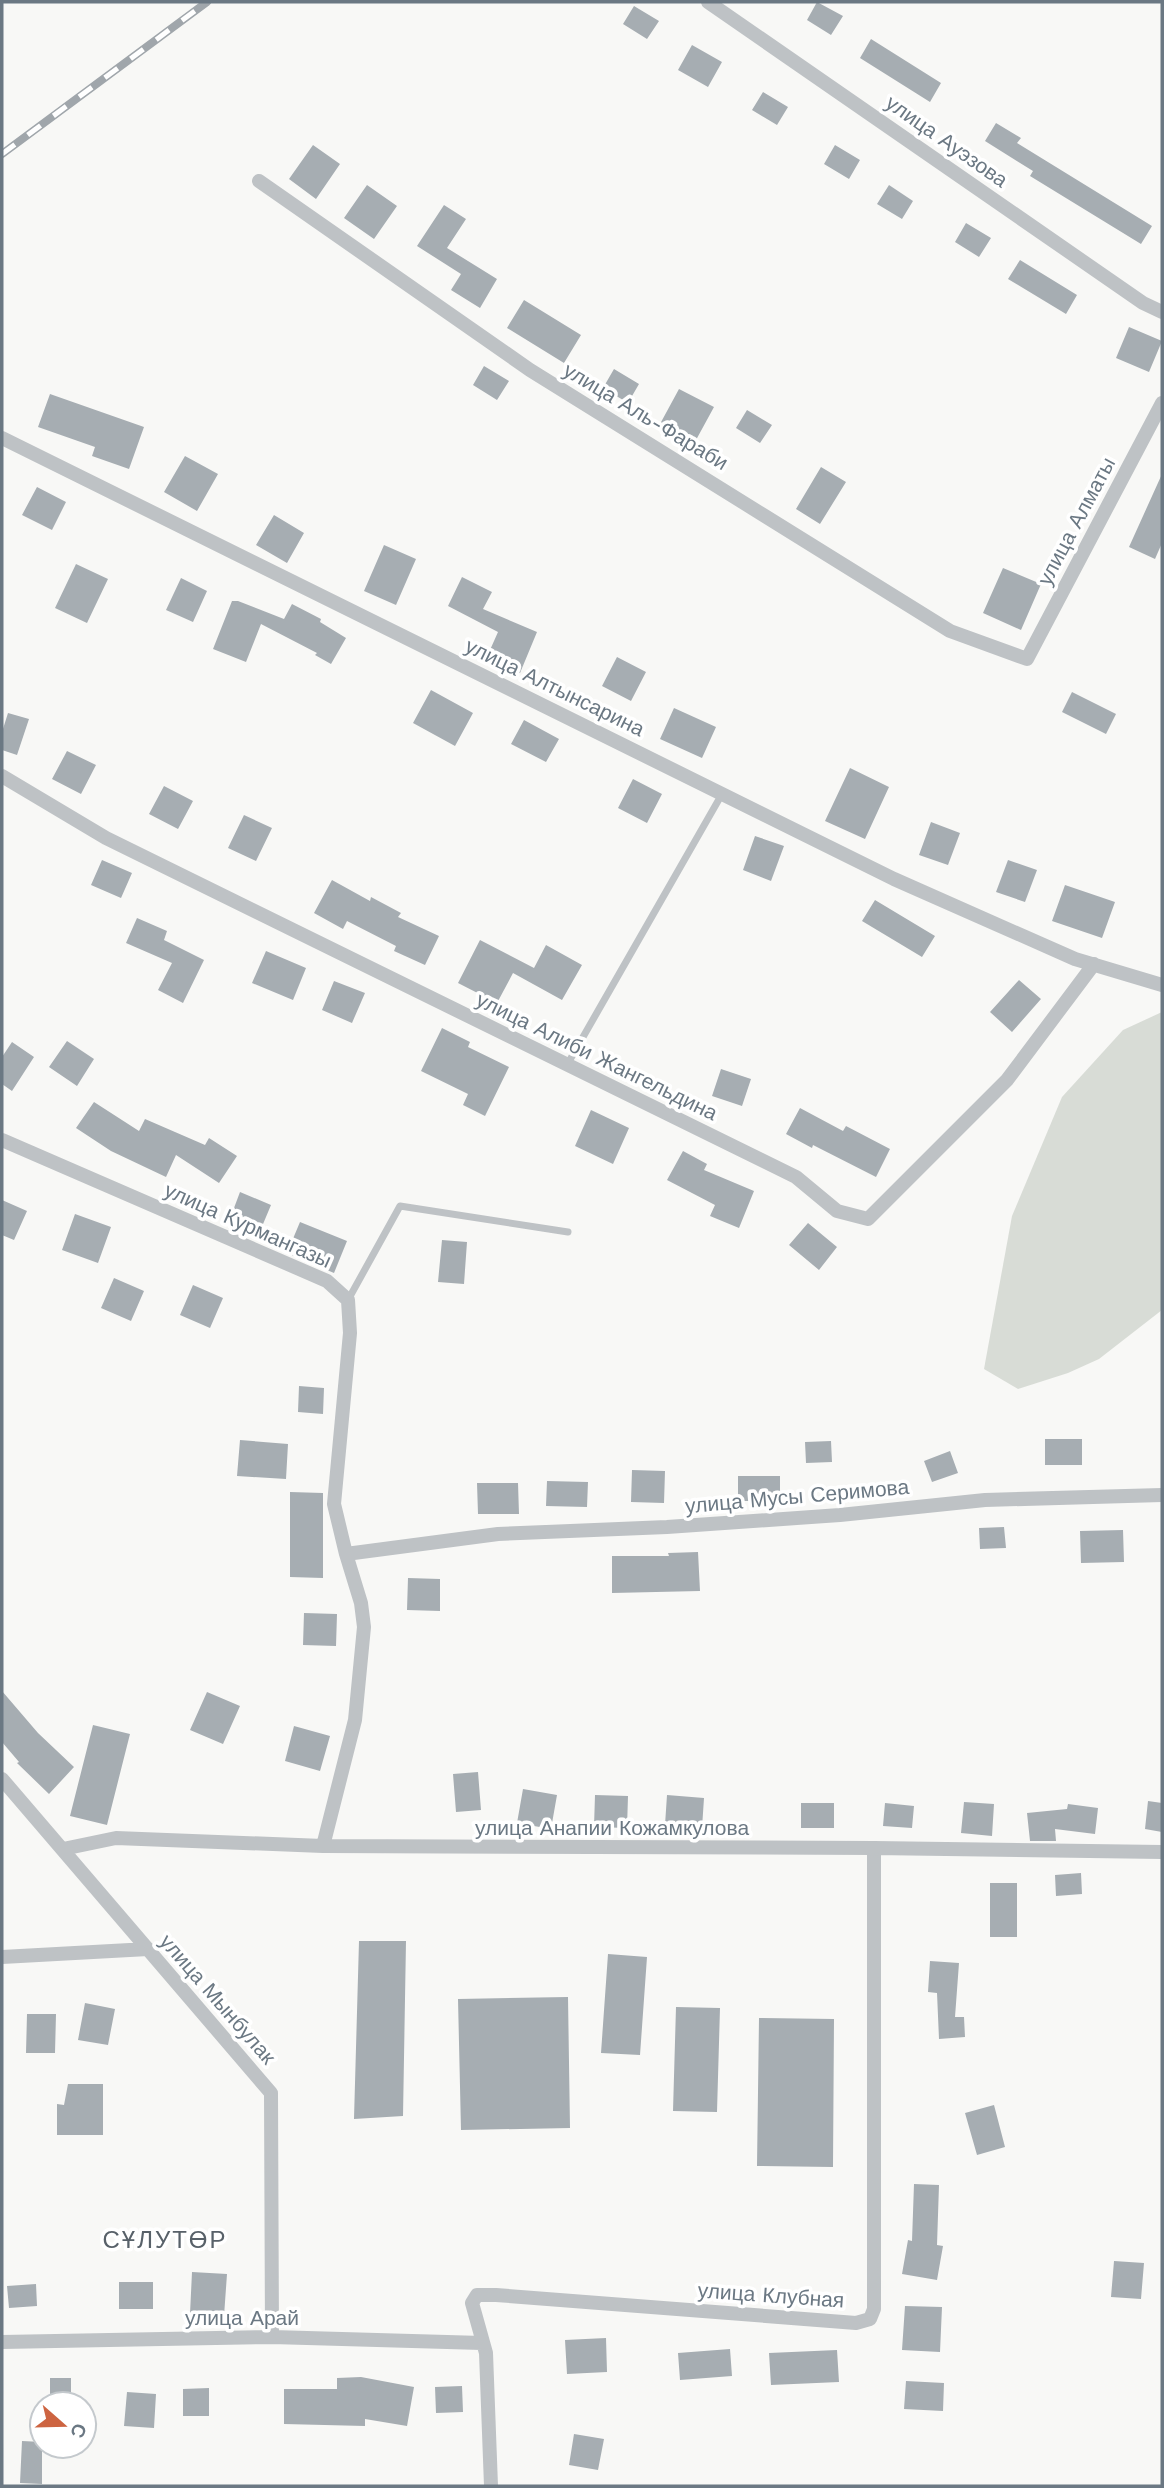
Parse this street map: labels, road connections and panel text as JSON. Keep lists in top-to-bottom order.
{
  "streets": {
    "street": [
      "улица Ауэзова",
      "улица Аль-Фараби",
      "улица Алматы",
      "улица Алтынсарина",
      "улица Алиби Жангельдина",
      "улица Курмангазы",
      "улица Мусы Серимова",
      "улица Анапии Кожамкулова",
      "улица Мынбулак",
      "улица Клубная",
      "улица Арай"
    ]
  },
  "crossings": [
    ["улица Аль-Фараби", "улица Алматы"],
    ["улица Алтынсарина", "улица Алиби Жангельдина"],
    ["улица Анапии Кожамкулова", "улица Мынбулак"],
    ["улица Анапии Кожамкулова", "улица Клубная"],
    ["улица Мынбулак", "улица Арай"],
    ["улица Клубная", "улица Арай"]
  ],
  "districts": ["СҰЛУТӨР"],
  "north": "right"
}
